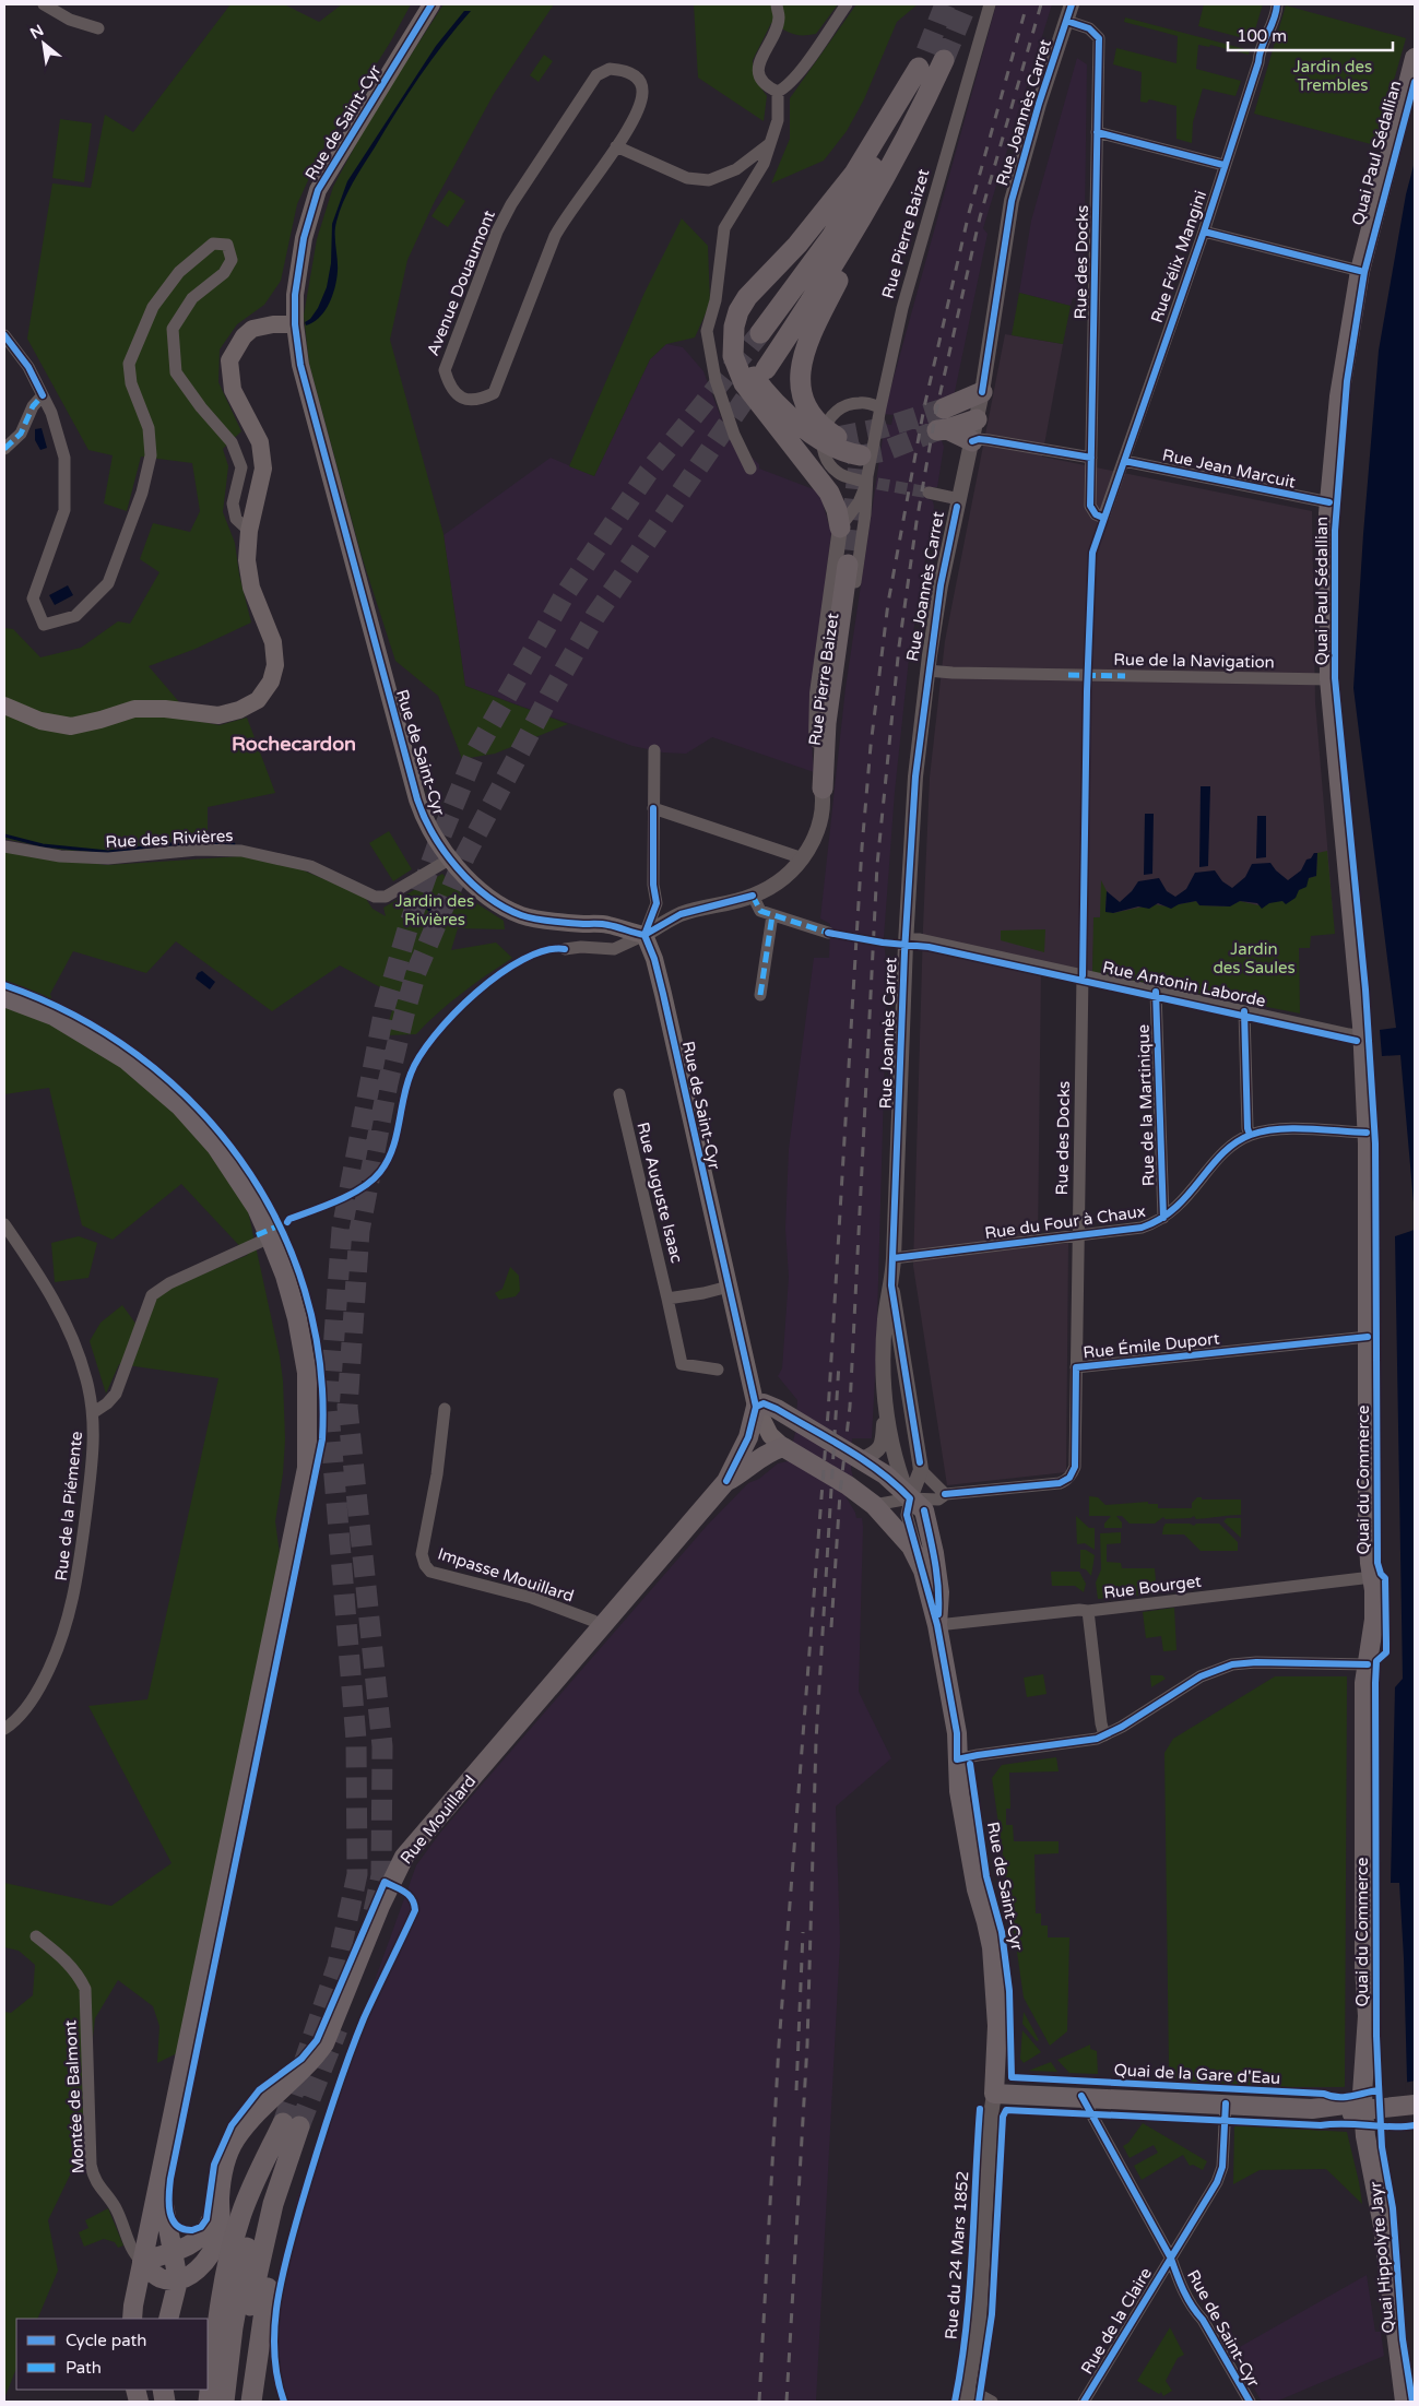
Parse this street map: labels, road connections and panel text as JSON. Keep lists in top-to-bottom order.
{
  "streets": {
    "main road": [
      "Rue de Saint-Cyr",
      "Quai Paul Sédallian",
      "Quai du Commerce",
      "Rue Mouillard",
      "Quai de la Gare d'Eau",
      "Quai Hippolyte Jayr"
    ],
    "street": [
      "Rue Joannès Carret",
      "Rue Pierre Baizet",
      "Rue Félix Mangini",
      "Rue des Docks",
      "Avenue Douaumont",
      "Rue Jean Marcuit",
      "Rue de la Navigation",
      "Rue des Rivières",
      "Rue Antonin Laborde",
      "Rue de la Martinique",
      "Rue Auguste Isaac",
      "Rue du Four à Chaux",
      "Rue Émile Duport",
      "Rue de la Piémente",
      "Impasse Mouillard",
      "Rue Bourget",
      "Montée de Balmont",
      "Rue du 24 Mars 1852",
      "Rue de la Claire"
    ]
  },
  "crossings": [
    ["Rue Joannès Carret", "Rue de Saint-Cyr"],
    ["Rue Joannès Carret", "Rue des Docks"],
    ["Rue Joannès Carret", "Rue de la Navigation"],
    ["Rue Joannès Carret", "Rue Antonin Laborde"],
    ["Rue Joannès Carret", "Rue du Four à Chaux"],
    ["Rue Joannès Carret", "Rue Émile Duport"],
    ["Rue de Saint-Cyr", "Rue Pierre Baizet"],
    ["Rue de Saint-Cyr", "Rue des Rivières"],
    ["Rue de Saint-Cyr", "Rue Émile Duport"],
    ["Rue de Saint-Cyr", "Rue Bourget"],
    ["Rue de Saint-Cyr", "Rue Mouillard"],
    ["Rue de Saint-Cyr", "Quai de la Gare d'Eau"],
    ["Rue de Saint-Cyr", "Rue du 24 Mars 1852"],
    ["Rue de Saint-Cyr", "Rue de la Claire"],
    ["Quai Paul Sédallian", "Rue Jean Marcuit"],
    ["Quai Paul Sédallian", "Rue de la Navigation"],
    ["Quai Paul Sédallian", "Rue Antonin Laborde"],
    ["Quai Paul Sédallian", "Quai du Commerce"],
    ["Rue Félix Mangini", "Rue des Docks"],
    ["Rue Félix Mangini", "Rue Jean Marcuit"],
    ["Rue des Docks", "Rue Antonin Laborde"],
    ["Rue des Docks", "Rue du Four à Chaux"],
    ["Rue des Docks", "Rue Émile Duport"],
    ["Rue Antonin Laborde", "Rue de la Martinique"],
    ["Rue Antonin Laborde", "Quai du Commerce"],
    ["Rue de la Martinique", "Rue du Four à Chaux"],
    ["Rue du Four à Chaux", "Quai du Commerce"],
    ["Rue Émile Duport", "Quai du Commerce"],
    ["Quai du Commerce", "Rue Bourget"],
    ["Quai du Commerce", "Quai de la Gare d'Eau"],
    ["Quai du Commerce", "Quai Hippolyte Jayr"],
    ["Impasse Mouillard", "Rue Mouillard"],
    ["Rue Mouillard", "Montée de Balmont"],
    ["Quai de la Gare d'Eau", "Rue du 24 Mars 1852"],
    ["Quai de la Gare d'Eau", "Quai Hippolyte Jayr"],
    ["Quai de la Gare d'Eau", "Rue de la Claire"]
  ],
  "districts": ["Rochecardon"],
  "parks": ["Jardin des Trembles", "Jardin des Rivières", "Jardin des Saules"],
  "legend": ["Cycle path", "Path"],
  "scale_bar": "100 m",
  "north": "top left"
}
